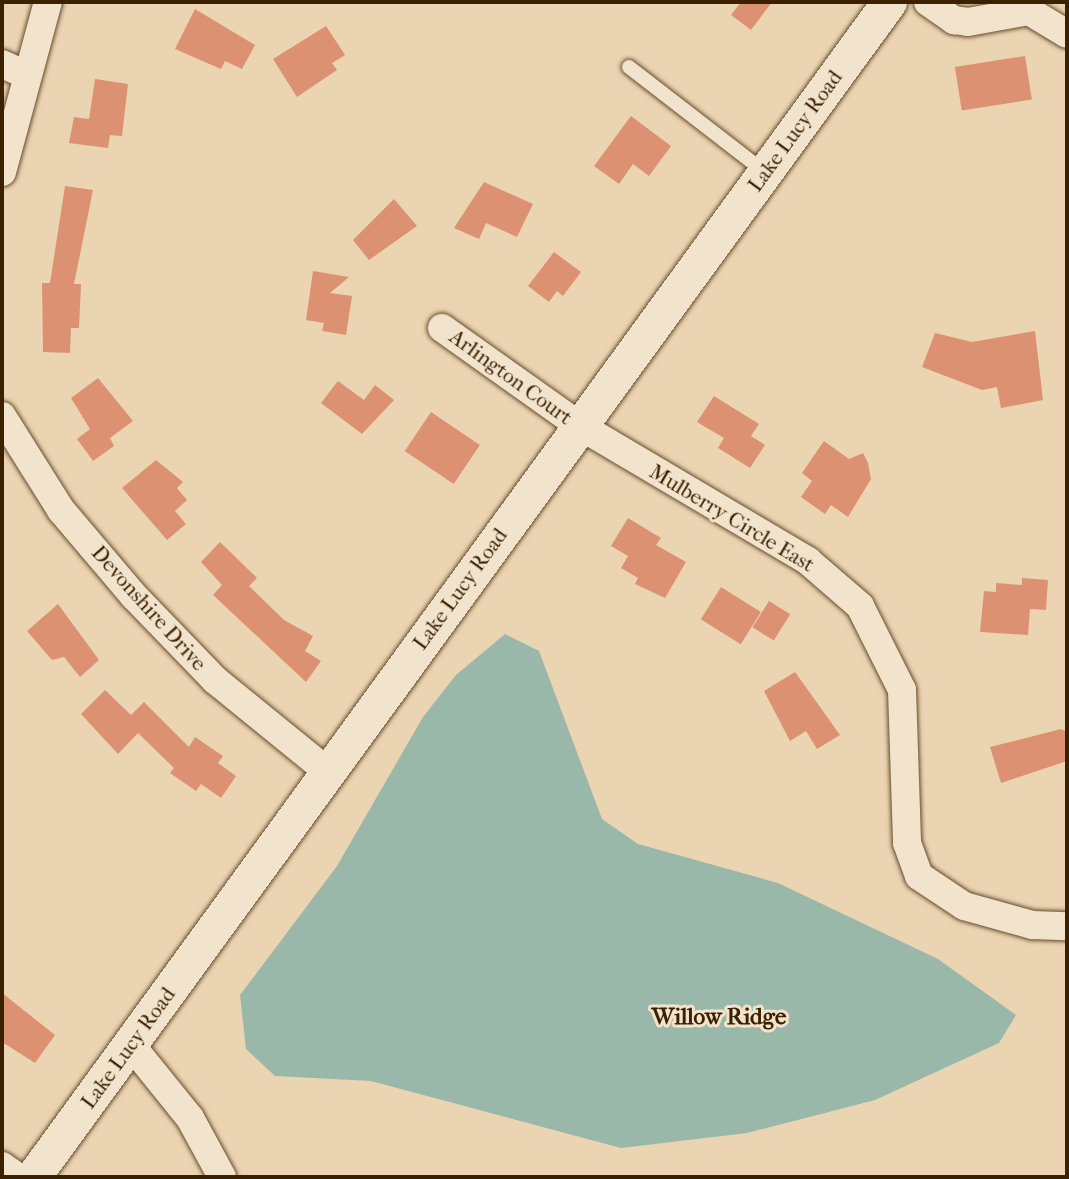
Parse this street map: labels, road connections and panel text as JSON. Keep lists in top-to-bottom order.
{
  "streets": {
    "street": [
      "Lake Lucy Road",
      "Arlington Court",
      "Mulberry Circle East",
      "Devonshire Drive"
    ]
  },
  "crossings": [
    ["Lake Lucy Road", "Arlington Court"],
    ["Lake Lucy Road", "Mulberry Circle East"],
    ["Lake Lucy Road", "Devonshire Drive"],
    ["Arlington Court", "Mulberry Circle East"]
  ],
  "districts": ["Willow Ridge"]
}
